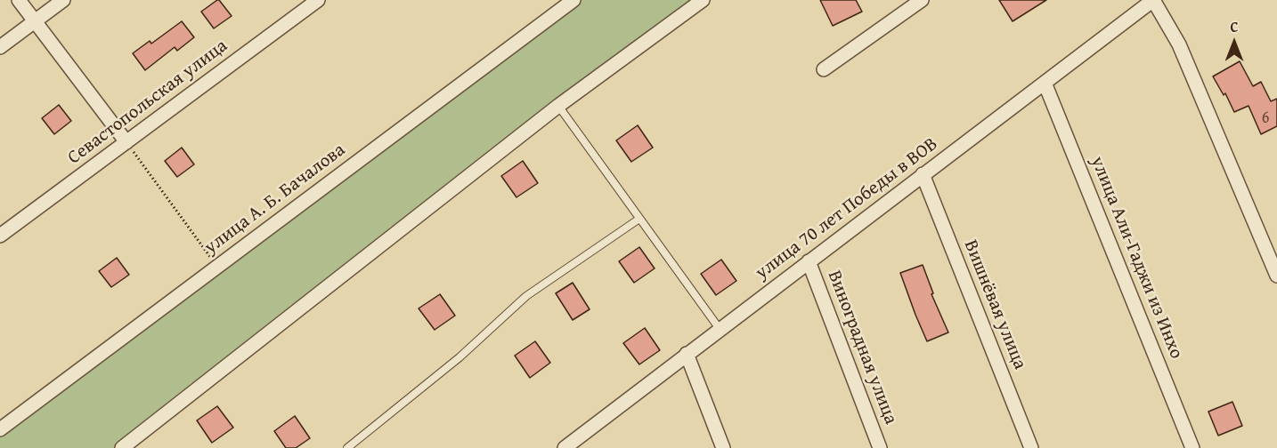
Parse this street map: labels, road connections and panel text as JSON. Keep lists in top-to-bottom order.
{
  "streets": {
    "street": [
      "Севастопольская улица",
      "улица А. Б. Бачалова",
      "улица 70 лет Победы в ВОВ",
      "улица Али-Гаджи из Инхо",
      "Вишнёвая улица",
      "Виноградная улица"
    ]
  },
  "crossings": [
    ["улица 70 лет Победы в ВОВ", "улица Али-Гаджи из Инхо"],
    ["улица 70 лет Победы в ВОВ", "Вишнёвая улица"],
    ["улица 70 лет Победы в ВОВ", "Виноградная улица"]
  ],
  "house_numbers": ["6"],
  "north": "top"
}
